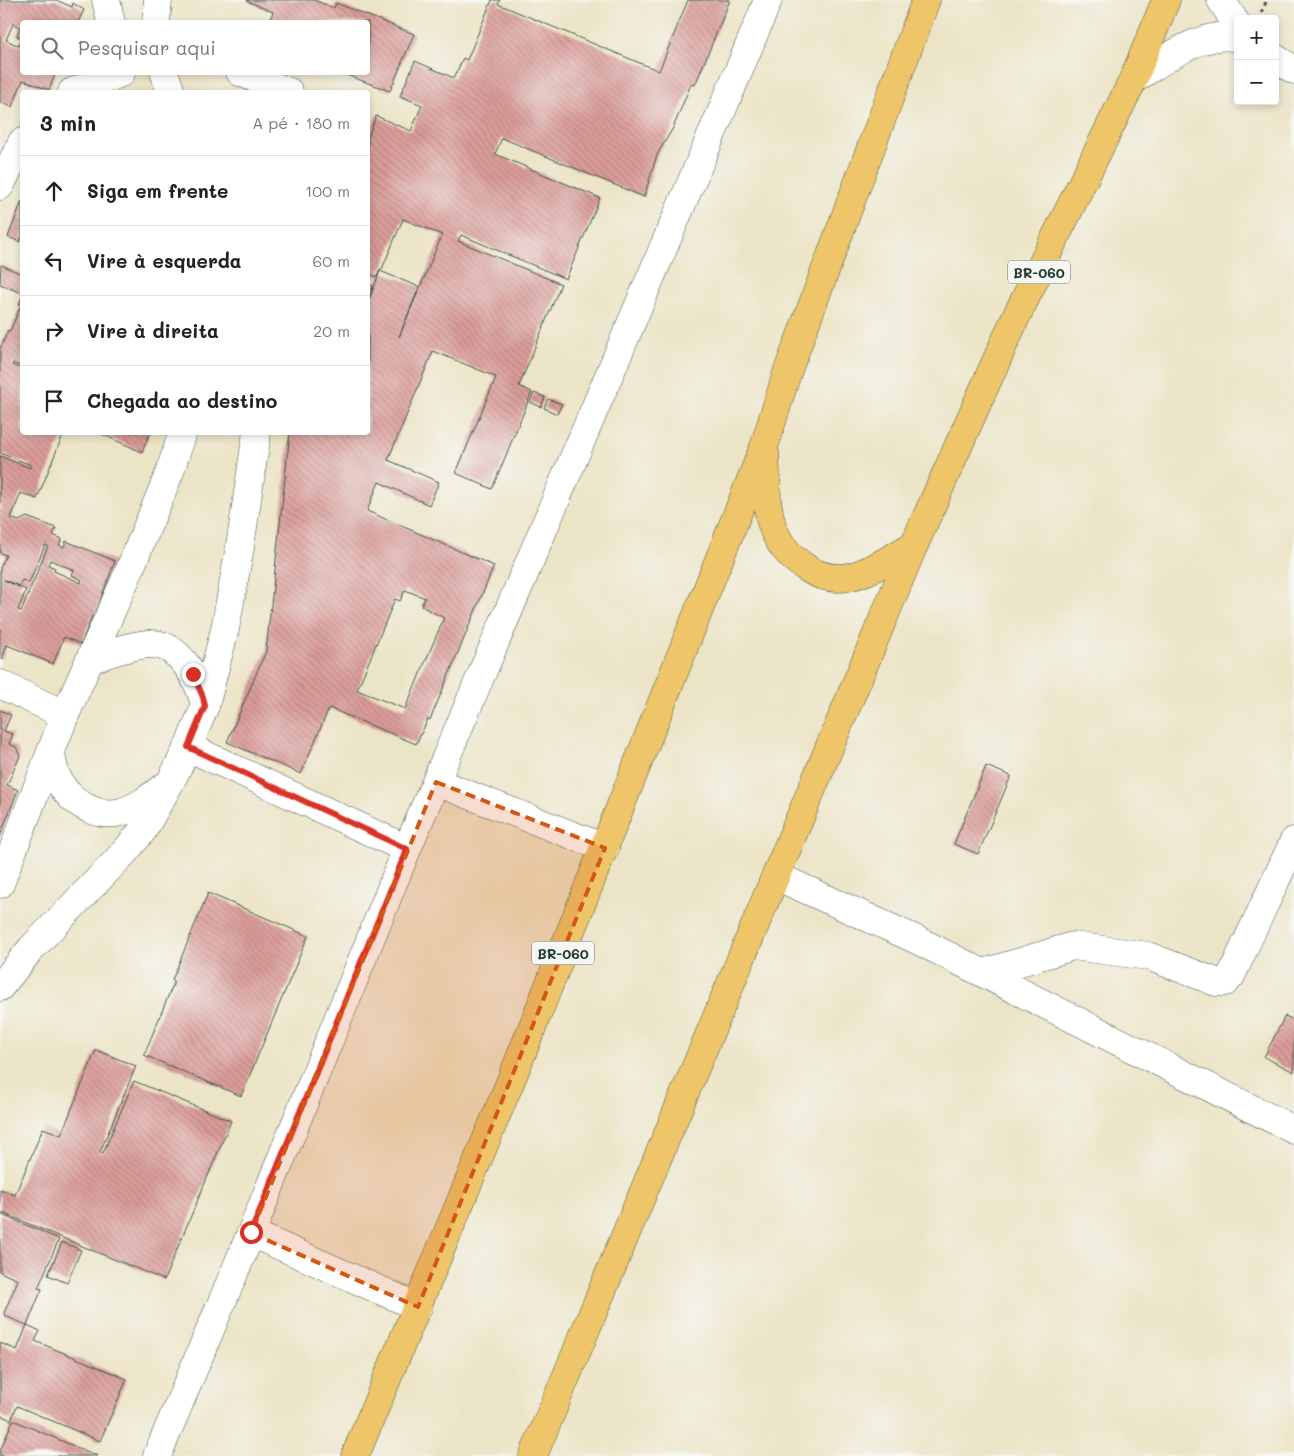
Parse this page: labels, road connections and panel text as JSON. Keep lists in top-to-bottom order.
{
  "streets": {
    "highway": ["BR-060"]
  },
  "page": {
    "map_buttons": ["+", "−"],
    "search": "Pesquisar aqui",
    "heading": ["3 min", "A pé · 180 m"],
    "list": [
      ["Siga em frente", "100 m"],
      ["Vire à esquerda", "60 m"],
      ["Vire à direita", "20 m"],
      "Chegada ao destino"
    ]
  }
}
